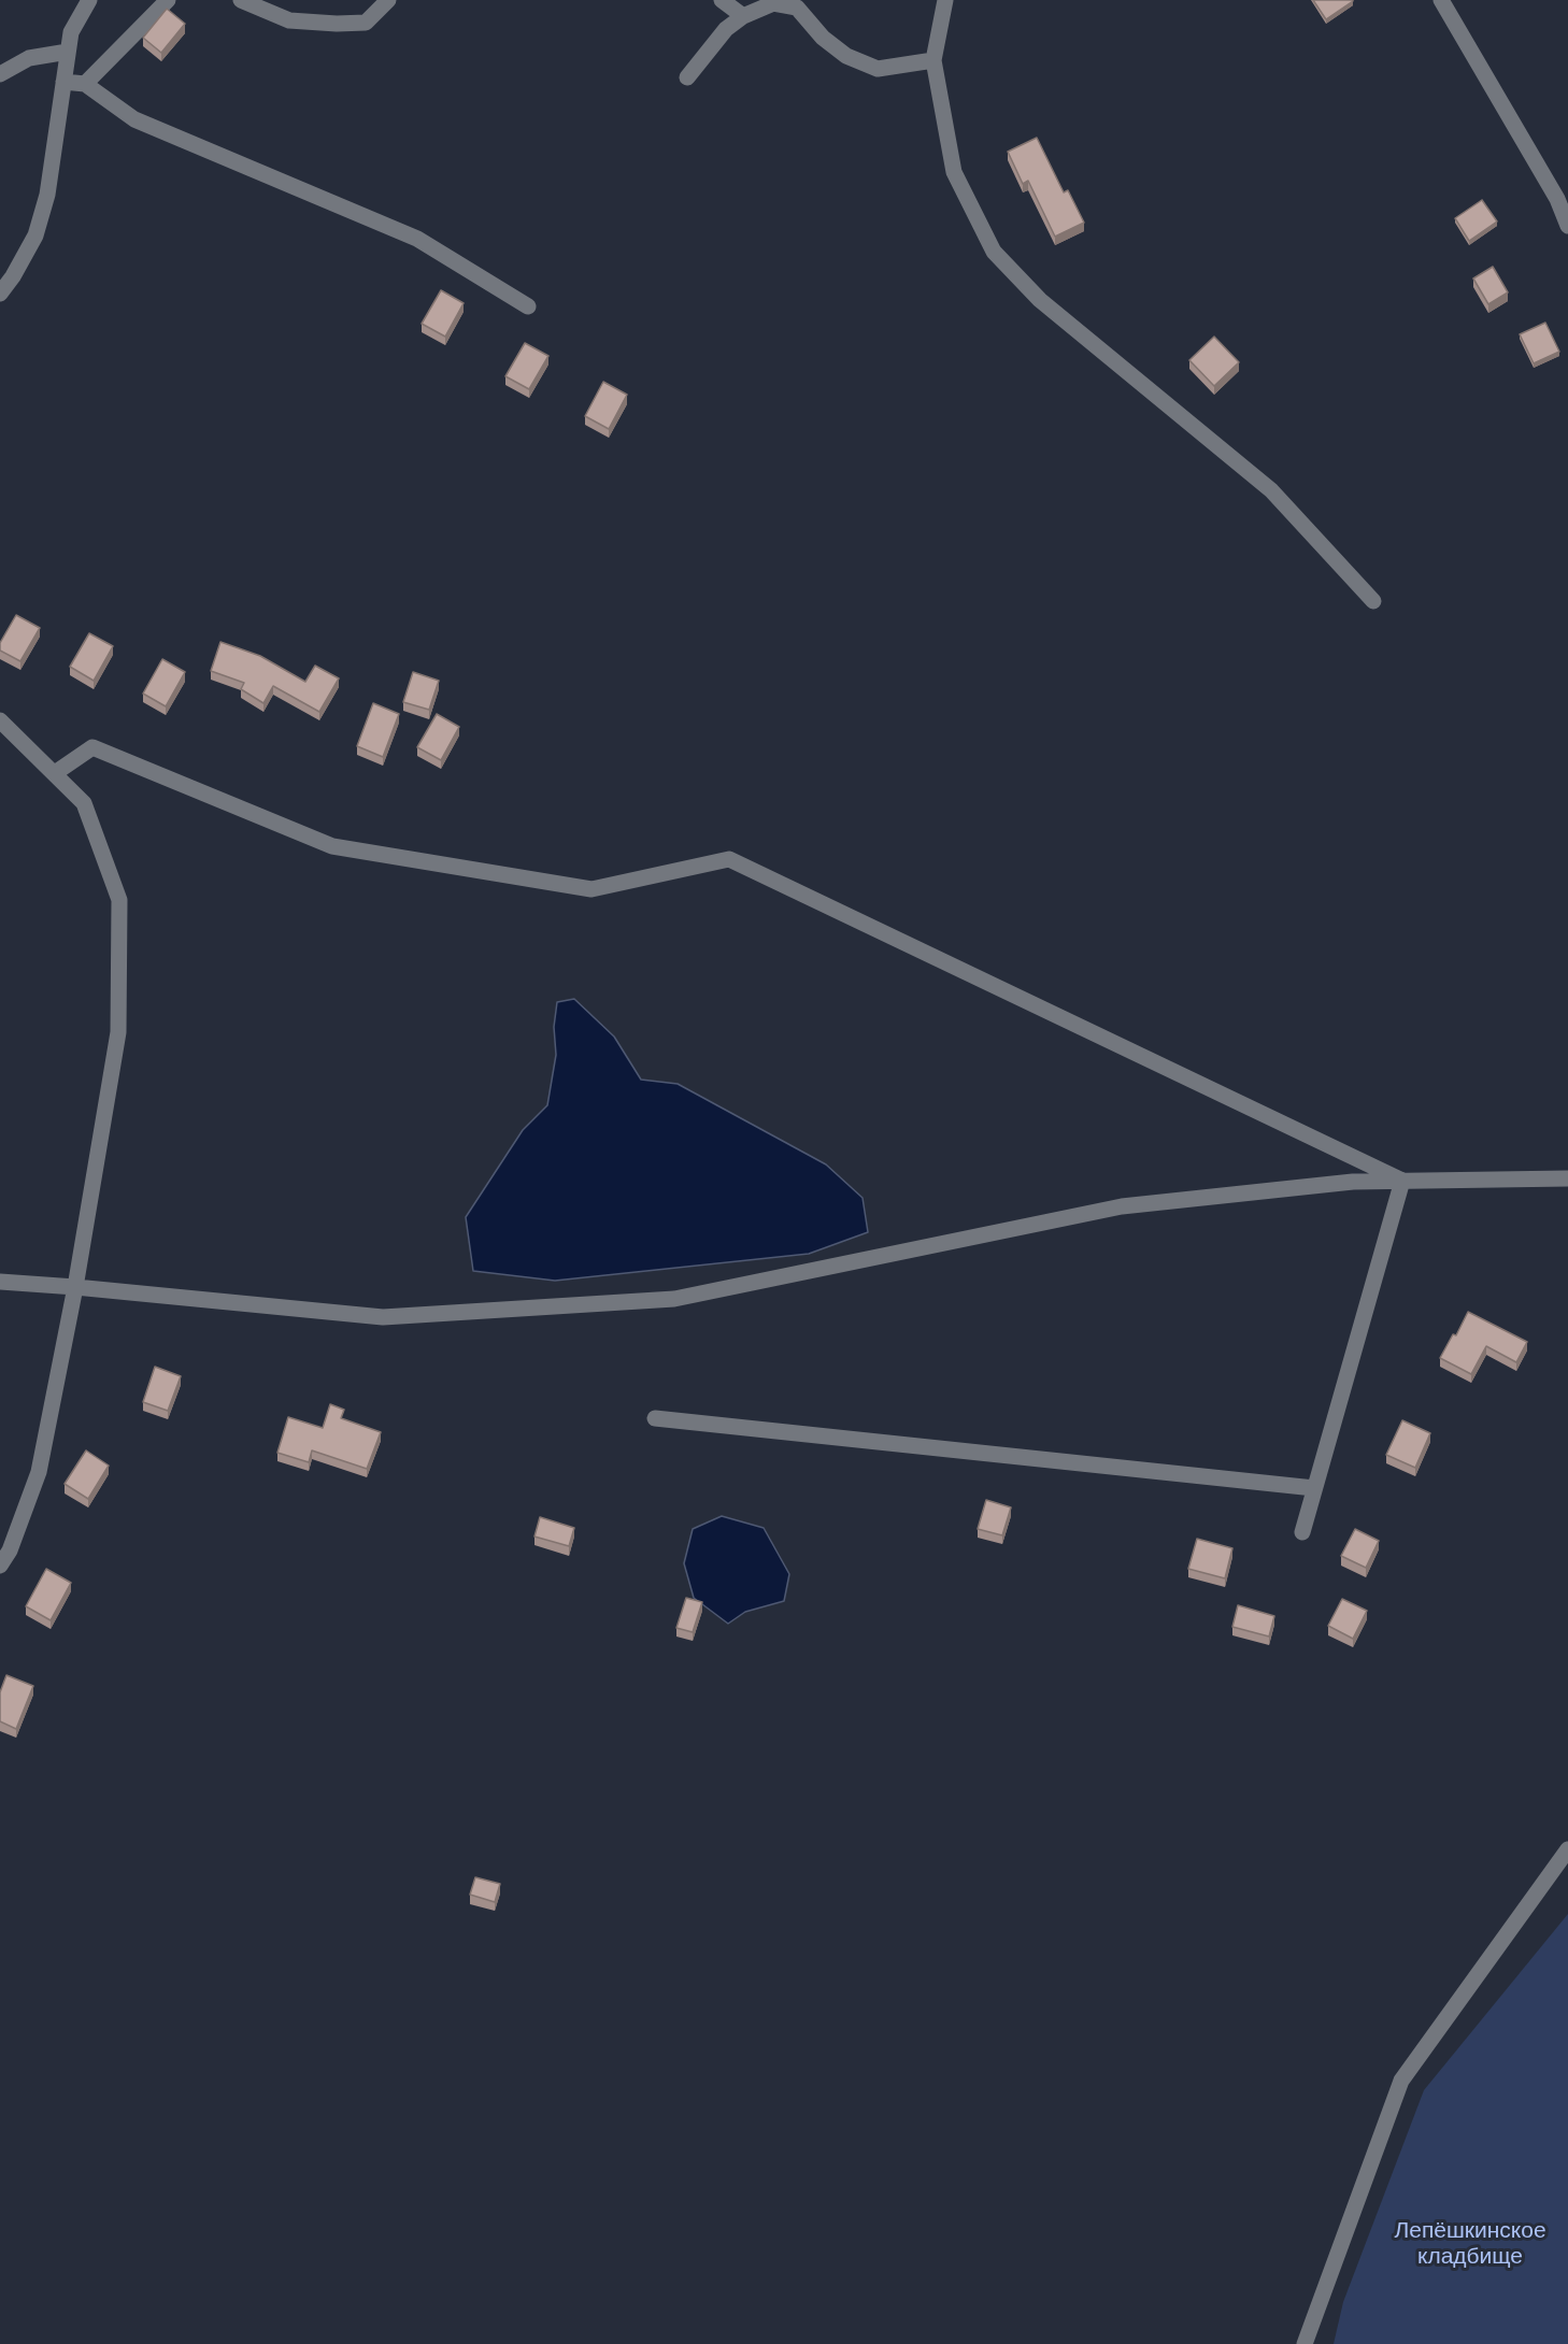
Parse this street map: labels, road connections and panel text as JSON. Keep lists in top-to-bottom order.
{
  "parks": ["Лепёшкинское кладбище"]
}
